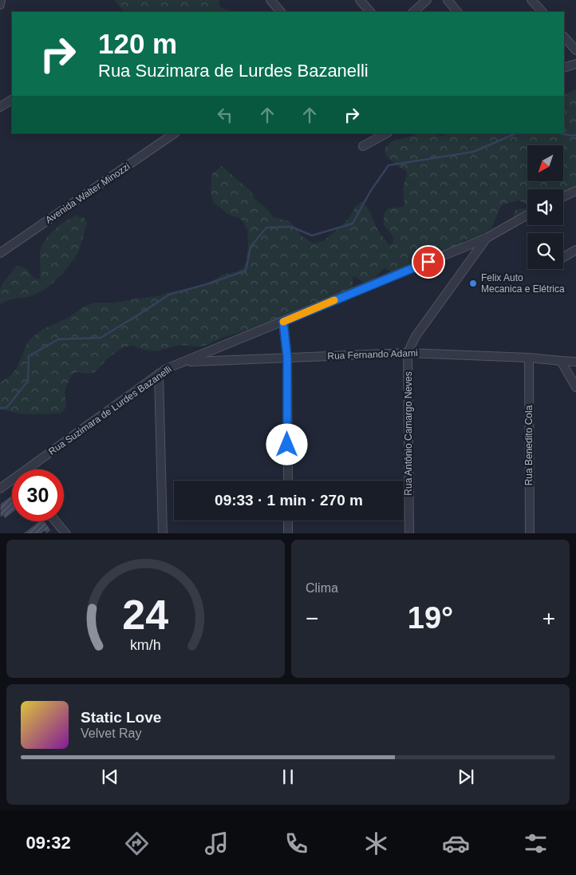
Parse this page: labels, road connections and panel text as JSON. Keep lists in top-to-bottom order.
{
  "streets": {
    "street": [
      "Avenida Walter Minozzi",
      "Rua Fernando Adami",
      "Rua Suzimara de Lurdes Bazanelli",
      "Rua Antônio Camargo Neves",
      "Rua Benedito Cola"
    ]
  },
  "crossings": [
    ["Rua Fernando Adami", "Rua Suzimara de Lurdes Bazanelli"],
    ["Rua Fernando Adami", "Rua Antônio Camargo Neves"],
    ["Rua Fernando Adami", "Rua Benedito Cola"],
    ["Rua Suzimara de Lurdes Bazanelli", "Rua Antônio Camargo Neves"]
  ],
  "places": ["Felix Auto Mecanica e Elétrica"],
  "north": "bottom left",
  "page": {
    "turn": ["120 m", "Rua Suzimara de Lurdes Bazanelli"],
    "limit": "30",
    "trip": "09:33 · 1 min · 270 m",
    "tile": "Clima",
    "heat": ["−", "19°", "+"],
    "song": ["Static Love", "Velvet Ray"],
    "tabs": "09:32",
    "gauge": ["24", "km/h"]
  }
}
